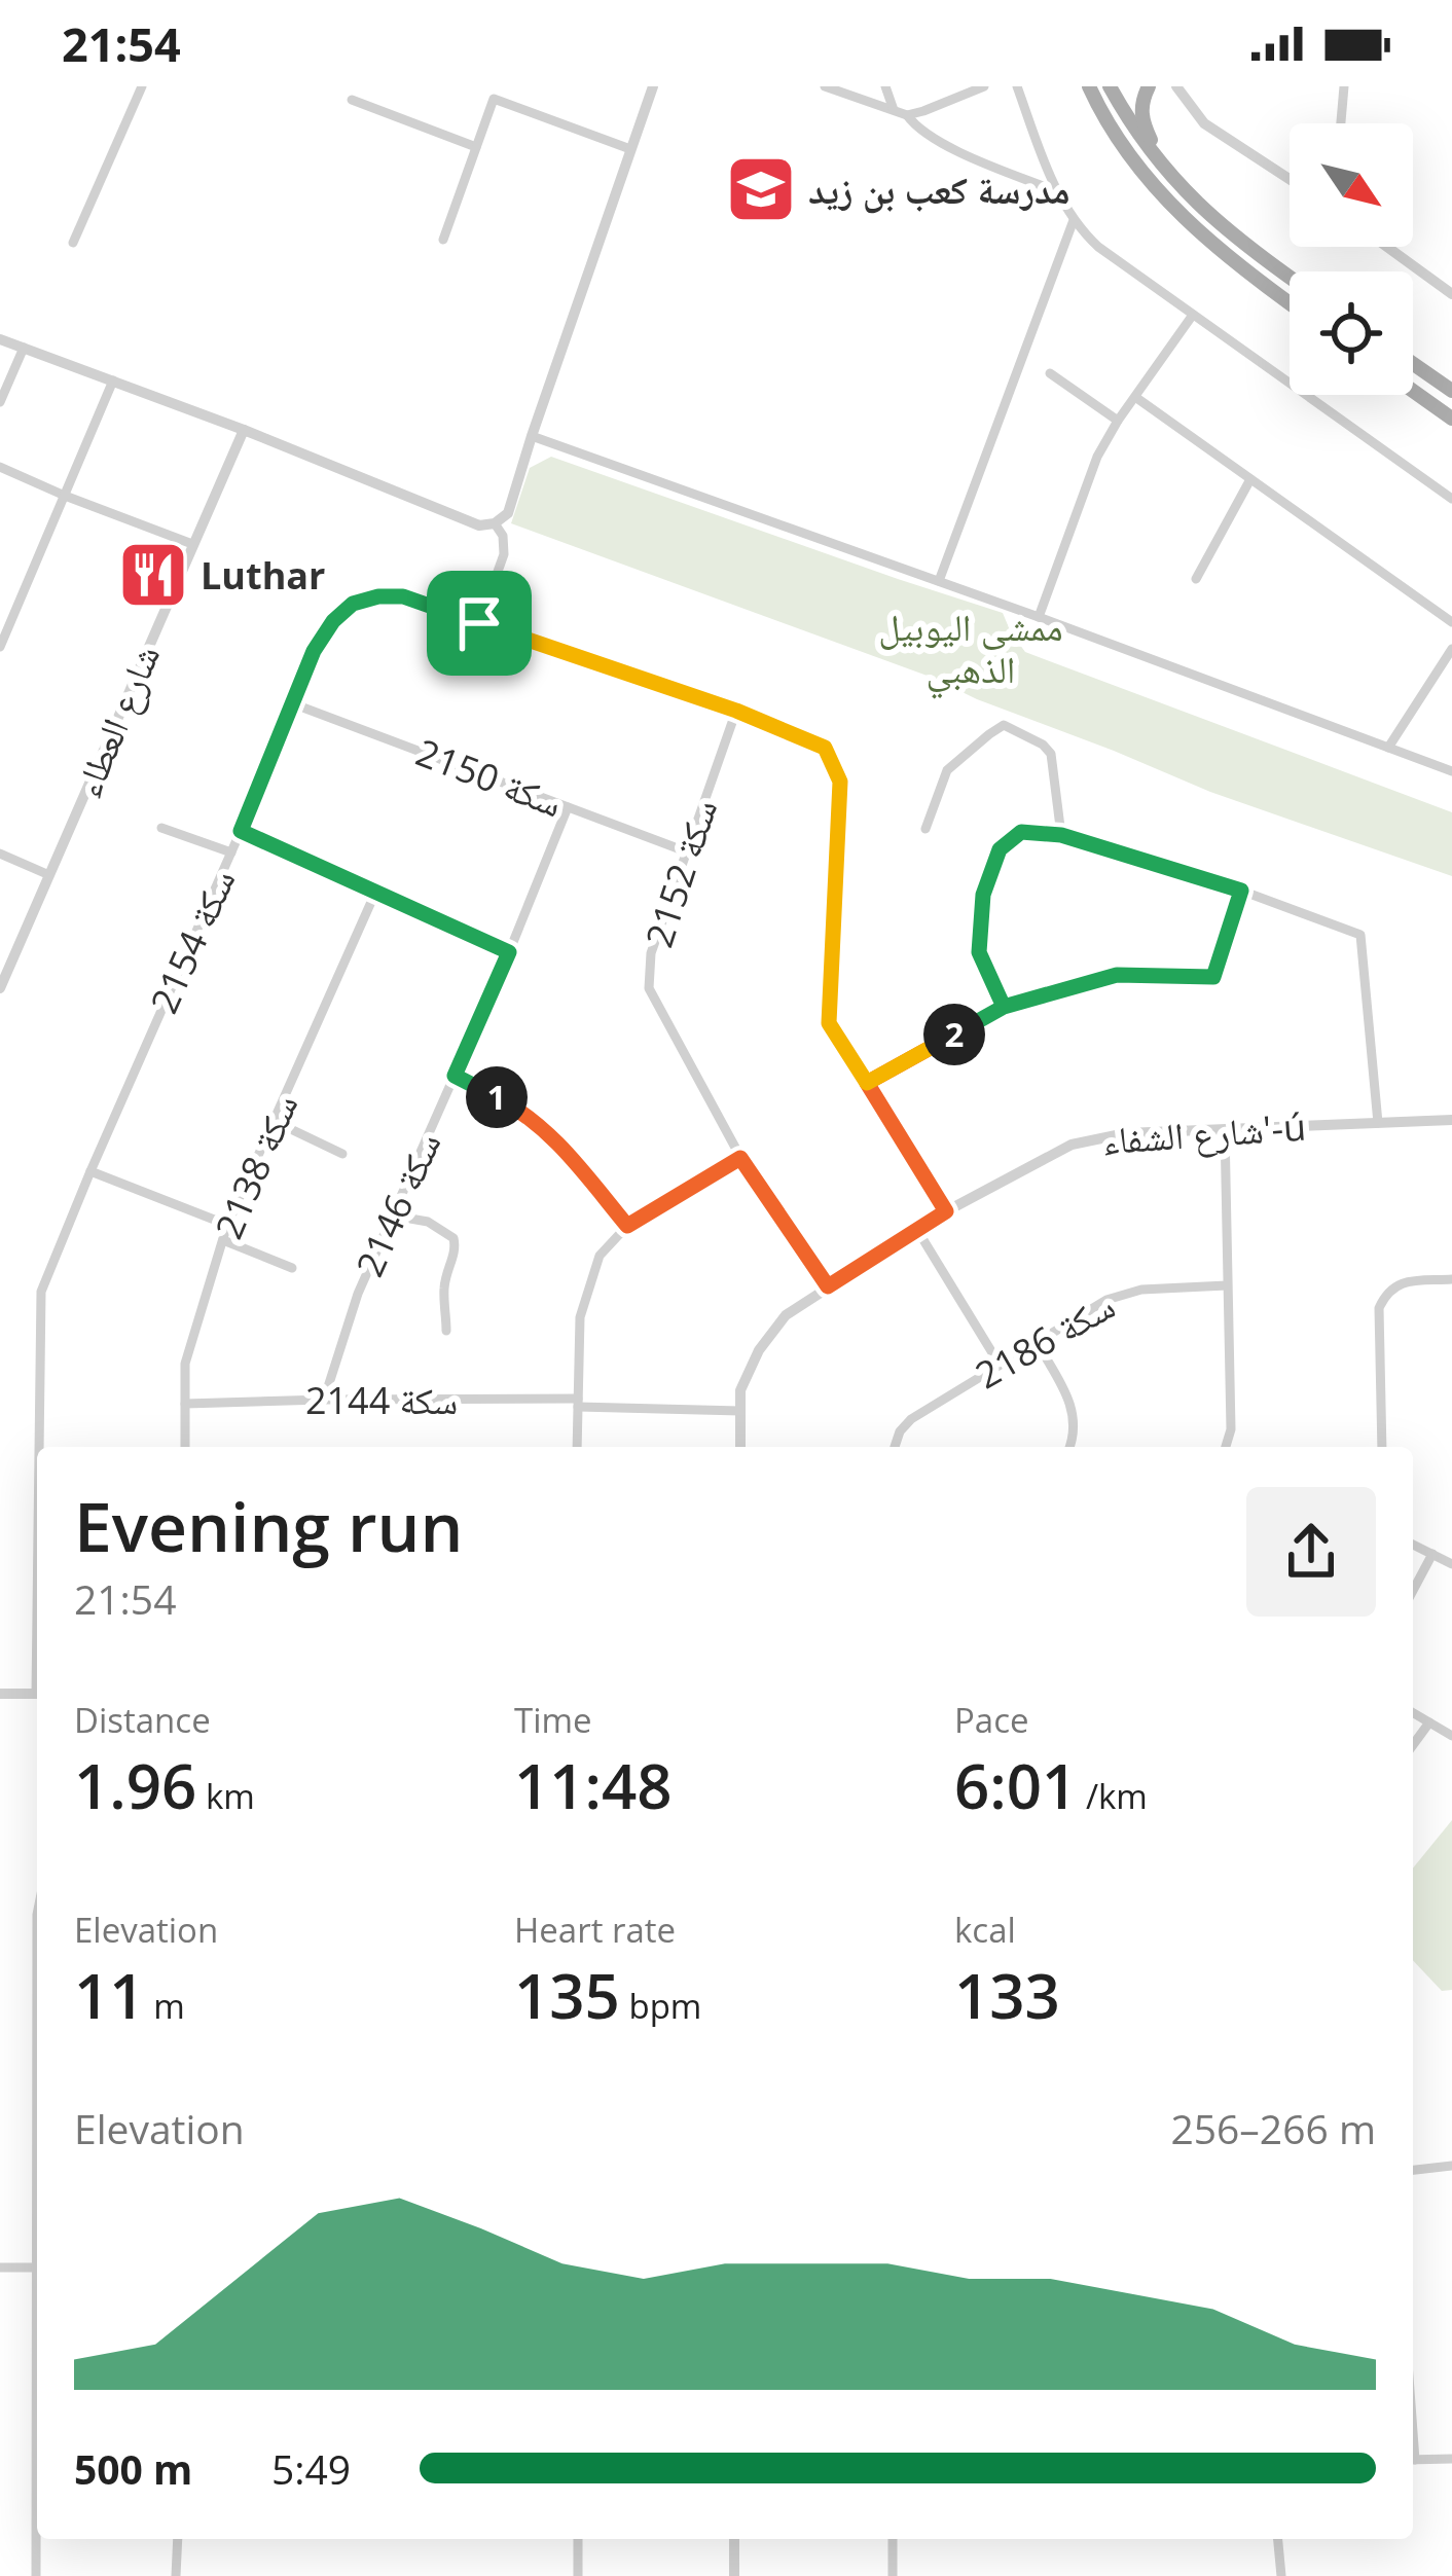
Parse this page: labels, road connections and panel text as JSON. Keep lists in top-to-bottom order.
{
  "streets": {
    "street": [
      "شارع العطاء",
      "سكة 2150",
      "سكة 2152",
      "سكة 2154",
      "شارع الشفاء'-ú",
      "سكة 2138",
      "سكة 2146",
      "سكة 2186",
      "سكة 2144"
    ]
  },
  "crossings": [
    ["سكة 2150", "سكة 2152"],
    ["سكة 2150", "سكة 2154"],
    ["سكة 2150", "سكة 2146"],
    ["سكة 2152", "سكة 2154"],
    ["سكة 2152", "شارع الشفاء'-ú"],
    ["سكة 2154", "شارع الشفاء'-ú"],
    ["شارع الشفاء'-ú", "سكة 2144"],
    ["سكة 2138", "سكة 2144"],
    ["سكة 2146", "سكة 2144"]
  ],
  "parks": ["ممشى اليوبيل الذهبي"],
  "places": {
    "school or university": ["مدرسة كعب بن زيد"],
    "restaurant": ["Luthar"]
  },
  "north": "bottom right",
  "page": {
    "status": "21:54",
    "pins": ["2", "1"],
    "heading": ["Evening run", "21:54"],
    "stats": [
      ["Distance", "1.96 km"],
      ["Time", "11:48"],
      ["Pace", "6:01 /km"],
      ["Elevation", "11 m"],
      ["Heart rate", "135 bpm"],
      ["kcal", "133"]
    ],
    "chart": ["Elevation", "256–266 m"],
    "list": [
      {
        "name": "500 m",
        "note": "5:49"
      }
    ]
  }
}
